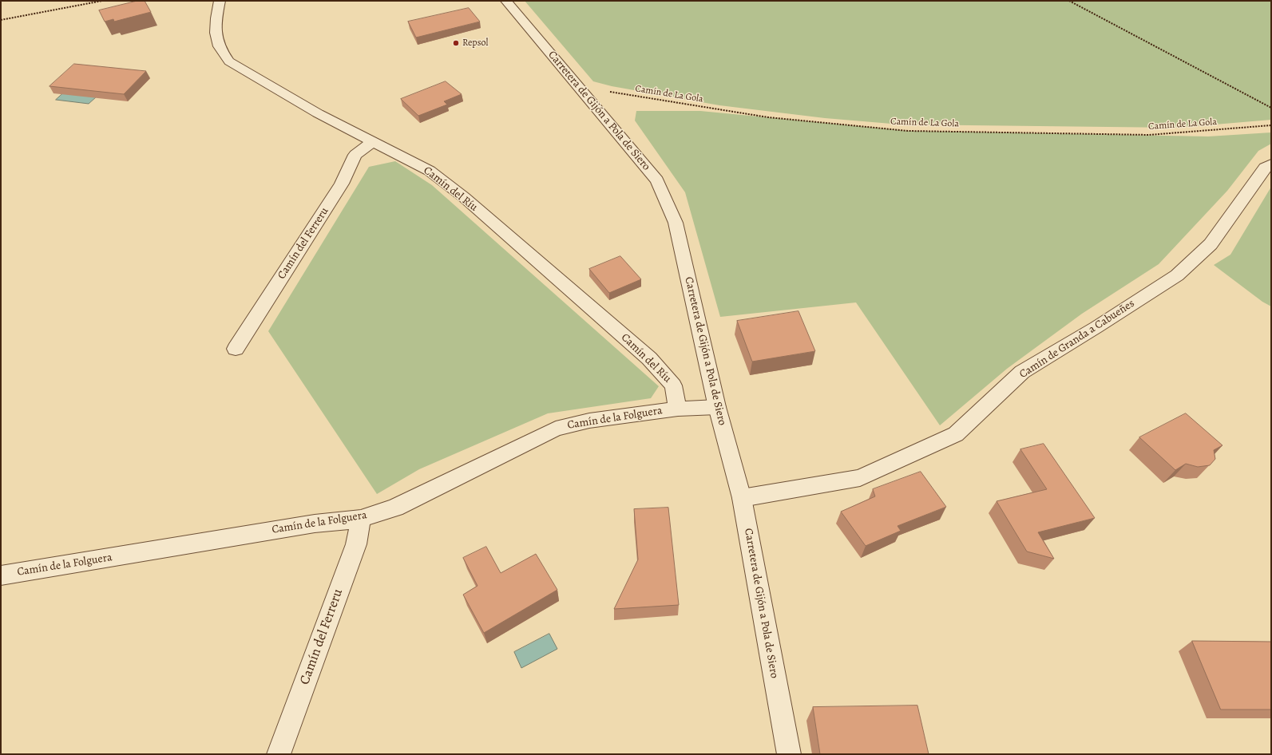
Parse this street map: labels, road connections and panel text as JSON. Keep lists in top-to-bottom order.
{
  "streets": {
    "street": [
      "Carretera de Gijón a Pola de Siero",
      "Camín del Ríu",
      "Camín del Ferreru",
      "Camín de Granda a Cabueñes",
      "Camín de la Folguera"
    ],
    "path": ["Camín de La Gola"]
  },
  "crossings": [
    ["Camín de La Gola", "Carretera de Gijón a Pola de Siero"],
    ["Carretera de Gijón a Pola de Siero", "Camín de Granda a Cabueñes"],
    ["Carretera de Gijón a Pola de Siero", "Camín de la Folguera"],
    ["Camín del Ríu", "Camín del Ferreru"],
    ["Camín del Ríu", "Camín de la Folguera"],
    ["Camín del Ferreru", "Camín de la Folguera"]
  ],
  "places": ["Repsol"]
}
